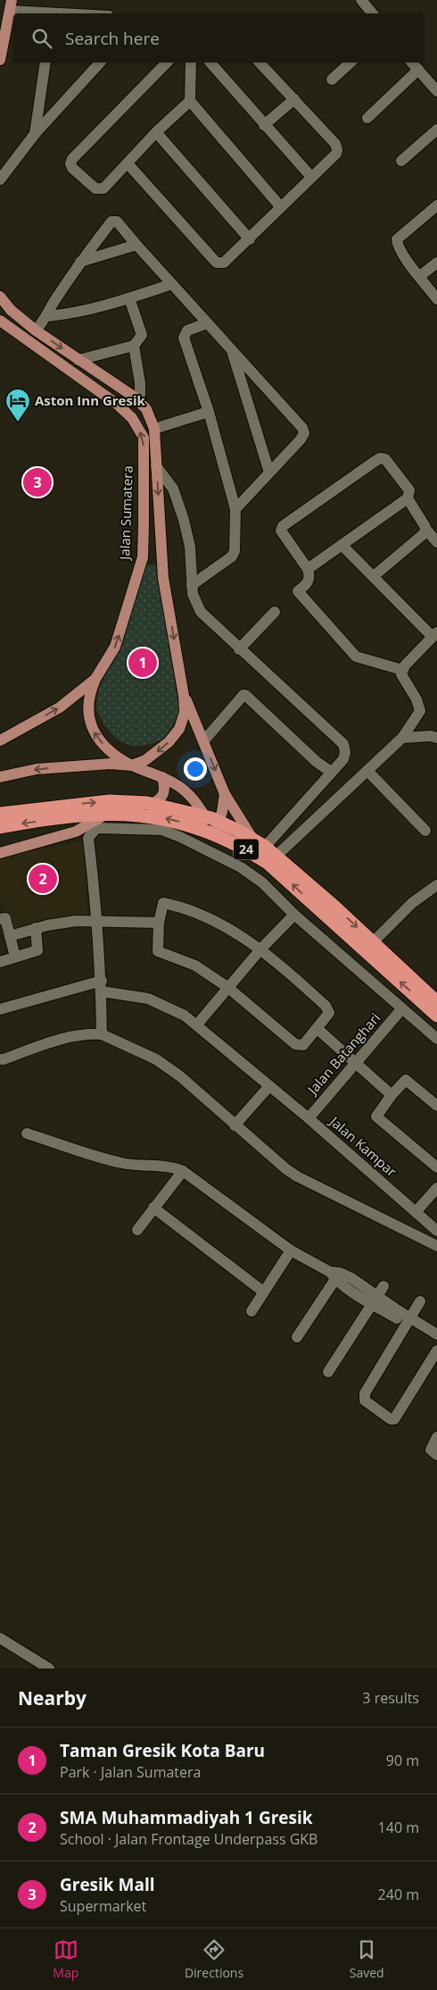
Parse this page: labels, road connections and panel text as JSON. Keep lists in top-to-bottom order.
{
  "streets": {
    "highway": ["24"],
    "main road": ["Jalan Sumatera"],
    "street": ["Jalan Batanghari", "Jalan Kampar"]
  },
  "crossings": [
    ["Jalan Batanghari", "Jalan Kampar"]
  ],
  "places": {
    "hotel": ["Aston Inn Gresik"]
  },
  "page": {
    "search": "Search here",
    "pins": ["3", "1", "2"],
    "heading": ["Nearby", "3 results"],
    "list": [
      {
        "mark": "1",
        "name": "Taman Gresik Kota Baru",
        "note": "Park · Jalan Sumatera",
        "value": "90 m"
      },
      {
        "mark": "2",
        "name": "SMA Muhammadiyah 1 Gresik",
        "note": "School · Jalan Frontage Underpass GKB",
        "value": "140 m"
      },
      {
        "mark": "3",
        "name": "Gresik Mall",
        "note": "Supermarket",
        "value": "240 m"
      }
    ],
    "nav": ["Map", "Directions", "Saved"]
  }
}
